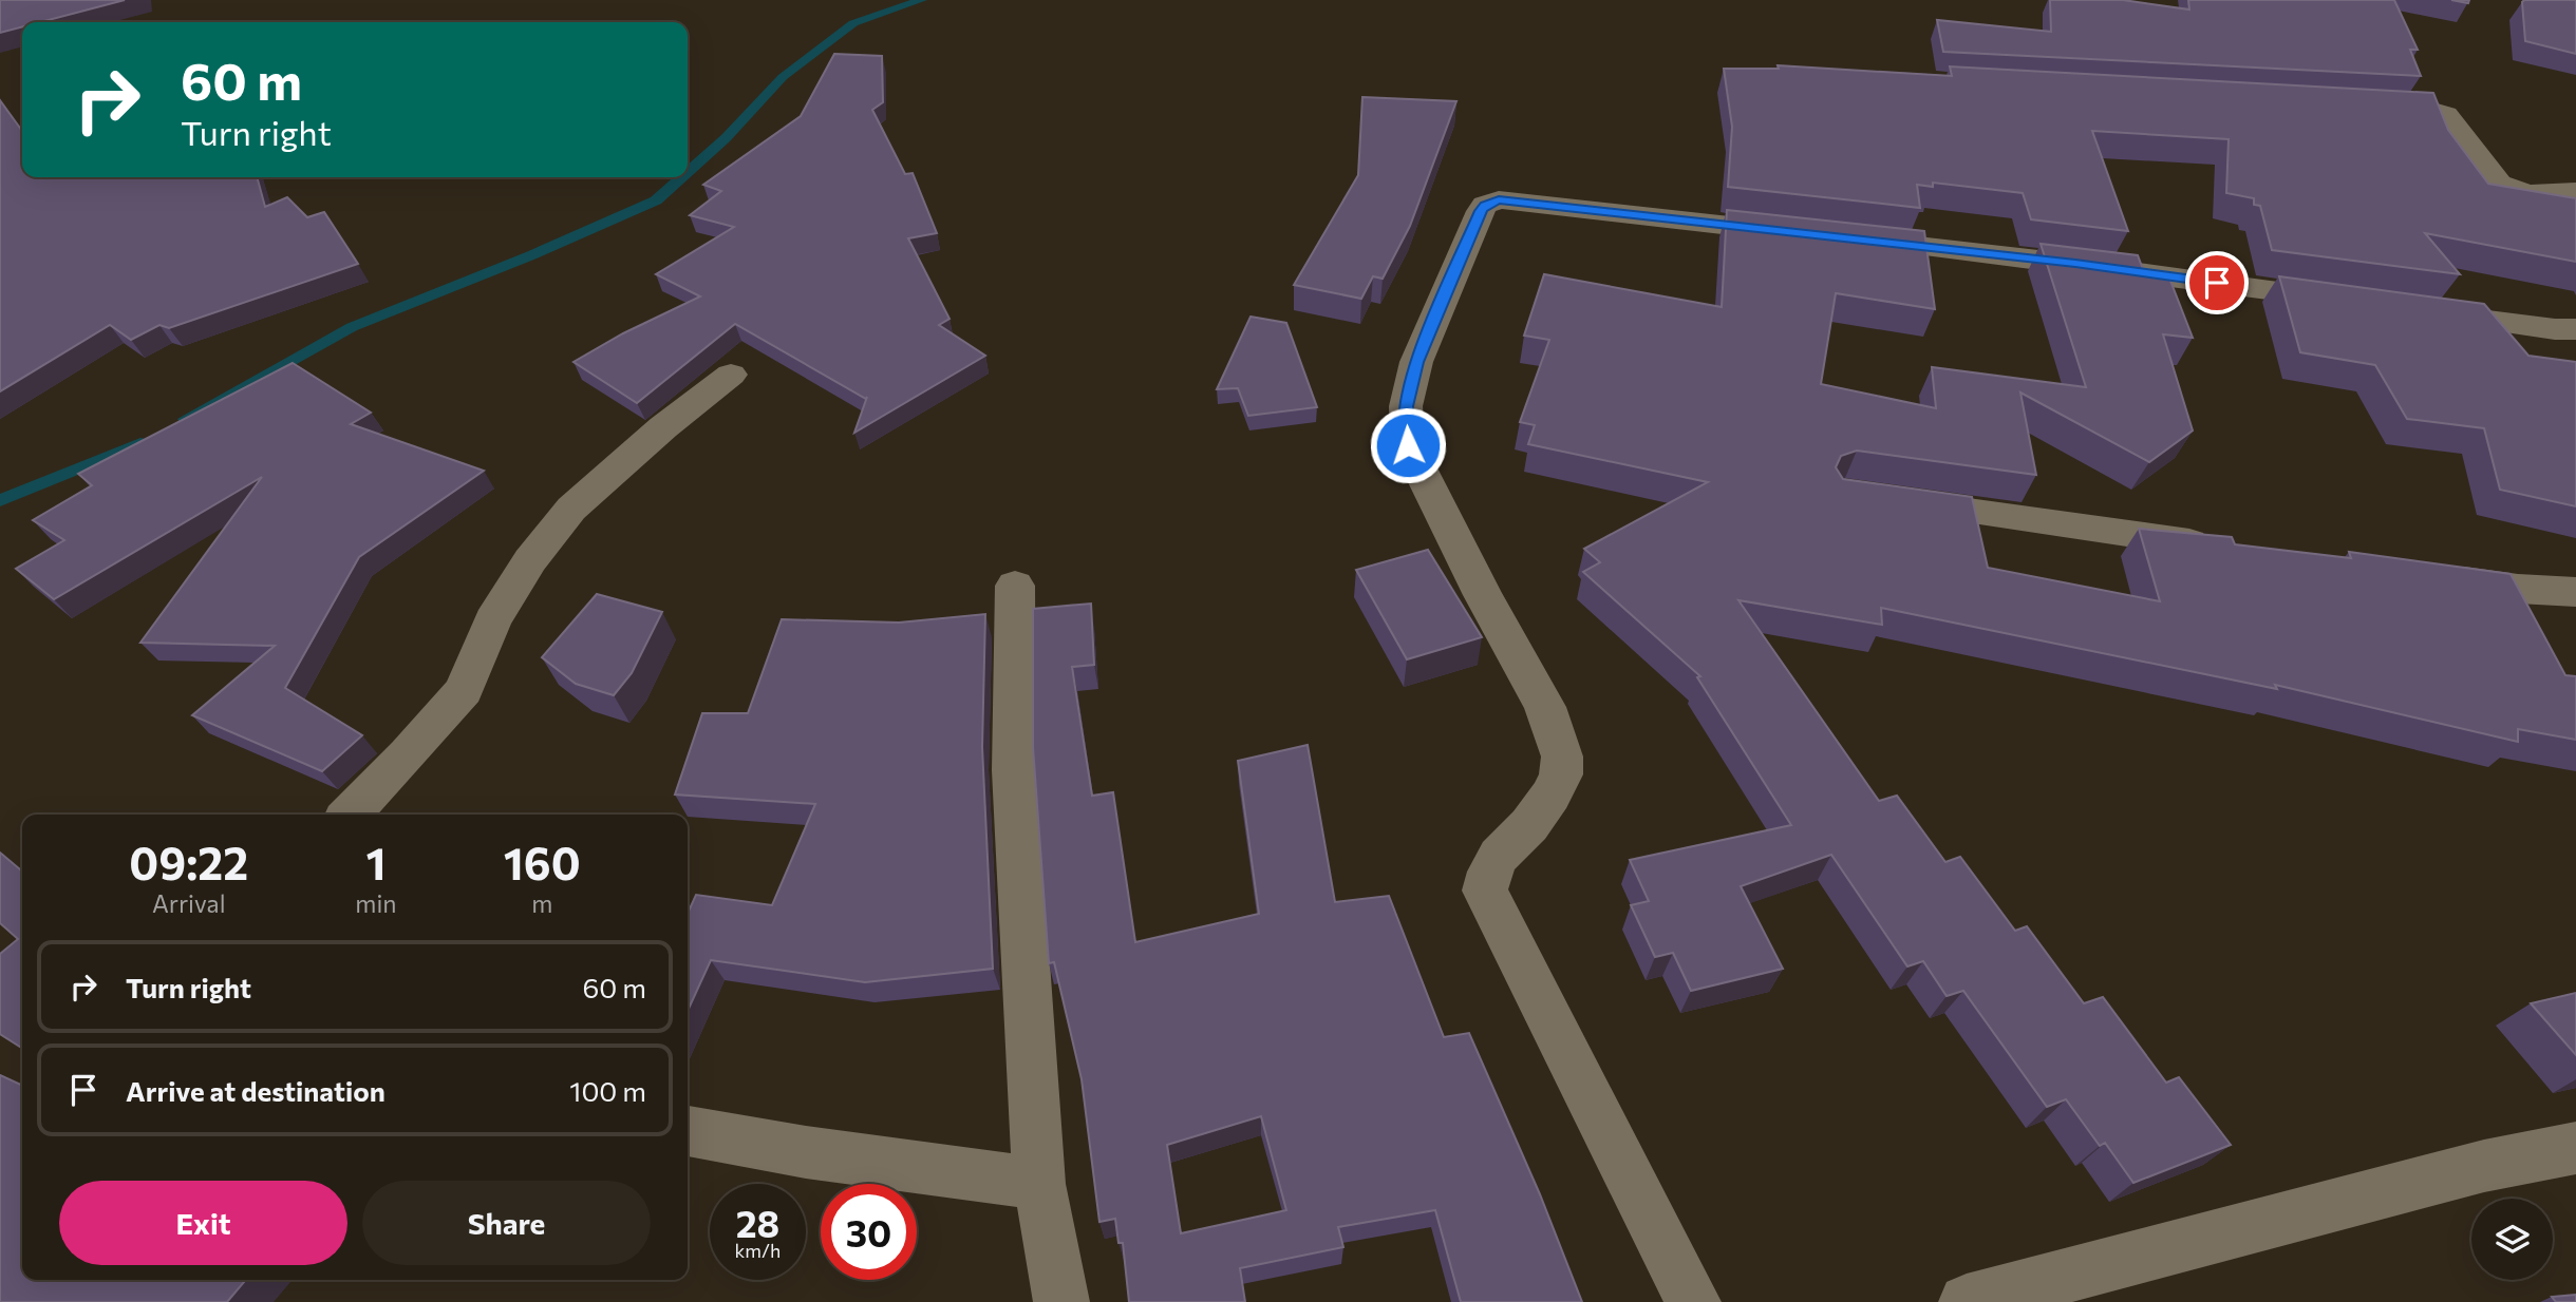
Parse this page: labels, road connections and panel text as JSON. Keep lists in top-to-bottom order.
{
  "page": {
    "turn": ["60 m", "Turn right"],
    "eta": [
      "09:22",
      "Arrival",
      "1",
      "min",
      "160",
      "m"
    ],
    "list": [
      {
        "name": "Turn right",
        "value": "60 m"
      },
      {
        "name": "Arrive at destination",
        "value": "100 m"
      }
    ],
    "buttons": ["Exit", "Share"],
    "speed": "28 km/h",
    "limit": "30"
  }
}
